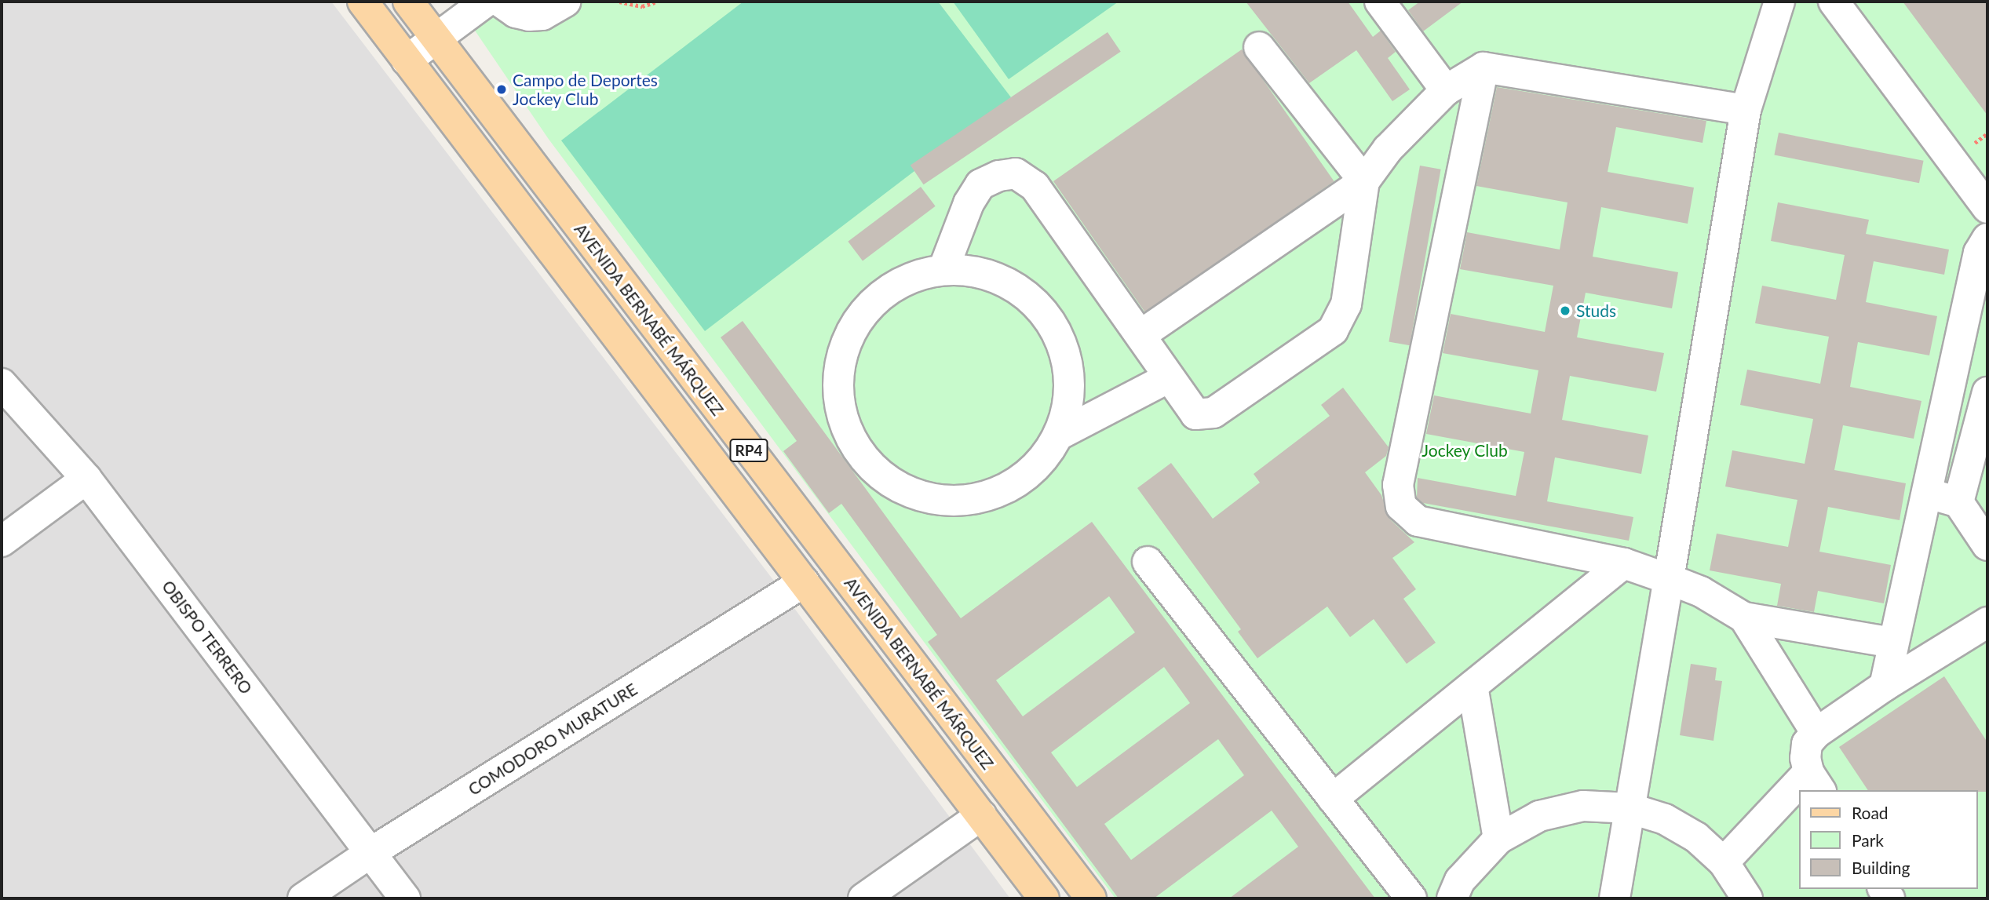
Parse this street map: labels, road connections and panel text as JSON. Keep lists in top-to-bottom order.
{
  "streets": {
    "main road": ["AVENIDA BERNABÉ MÁRQUEZ", "RP4"],
    "street": ["OBISPO TERRERO", "COMODORO MURATURE"]
  },
  "crossings": [
    ["RP4", "COMODORO MURATURE"],
    ["OBISPO TERRERO", "COMODORO MURATURE"]
  ],
  "parks": ["Jockey Club"],
  "places": ["Campo de Deportes Jockey Club", "Studs"],
  "legend": ["Road", "Park", "Building"]
}
